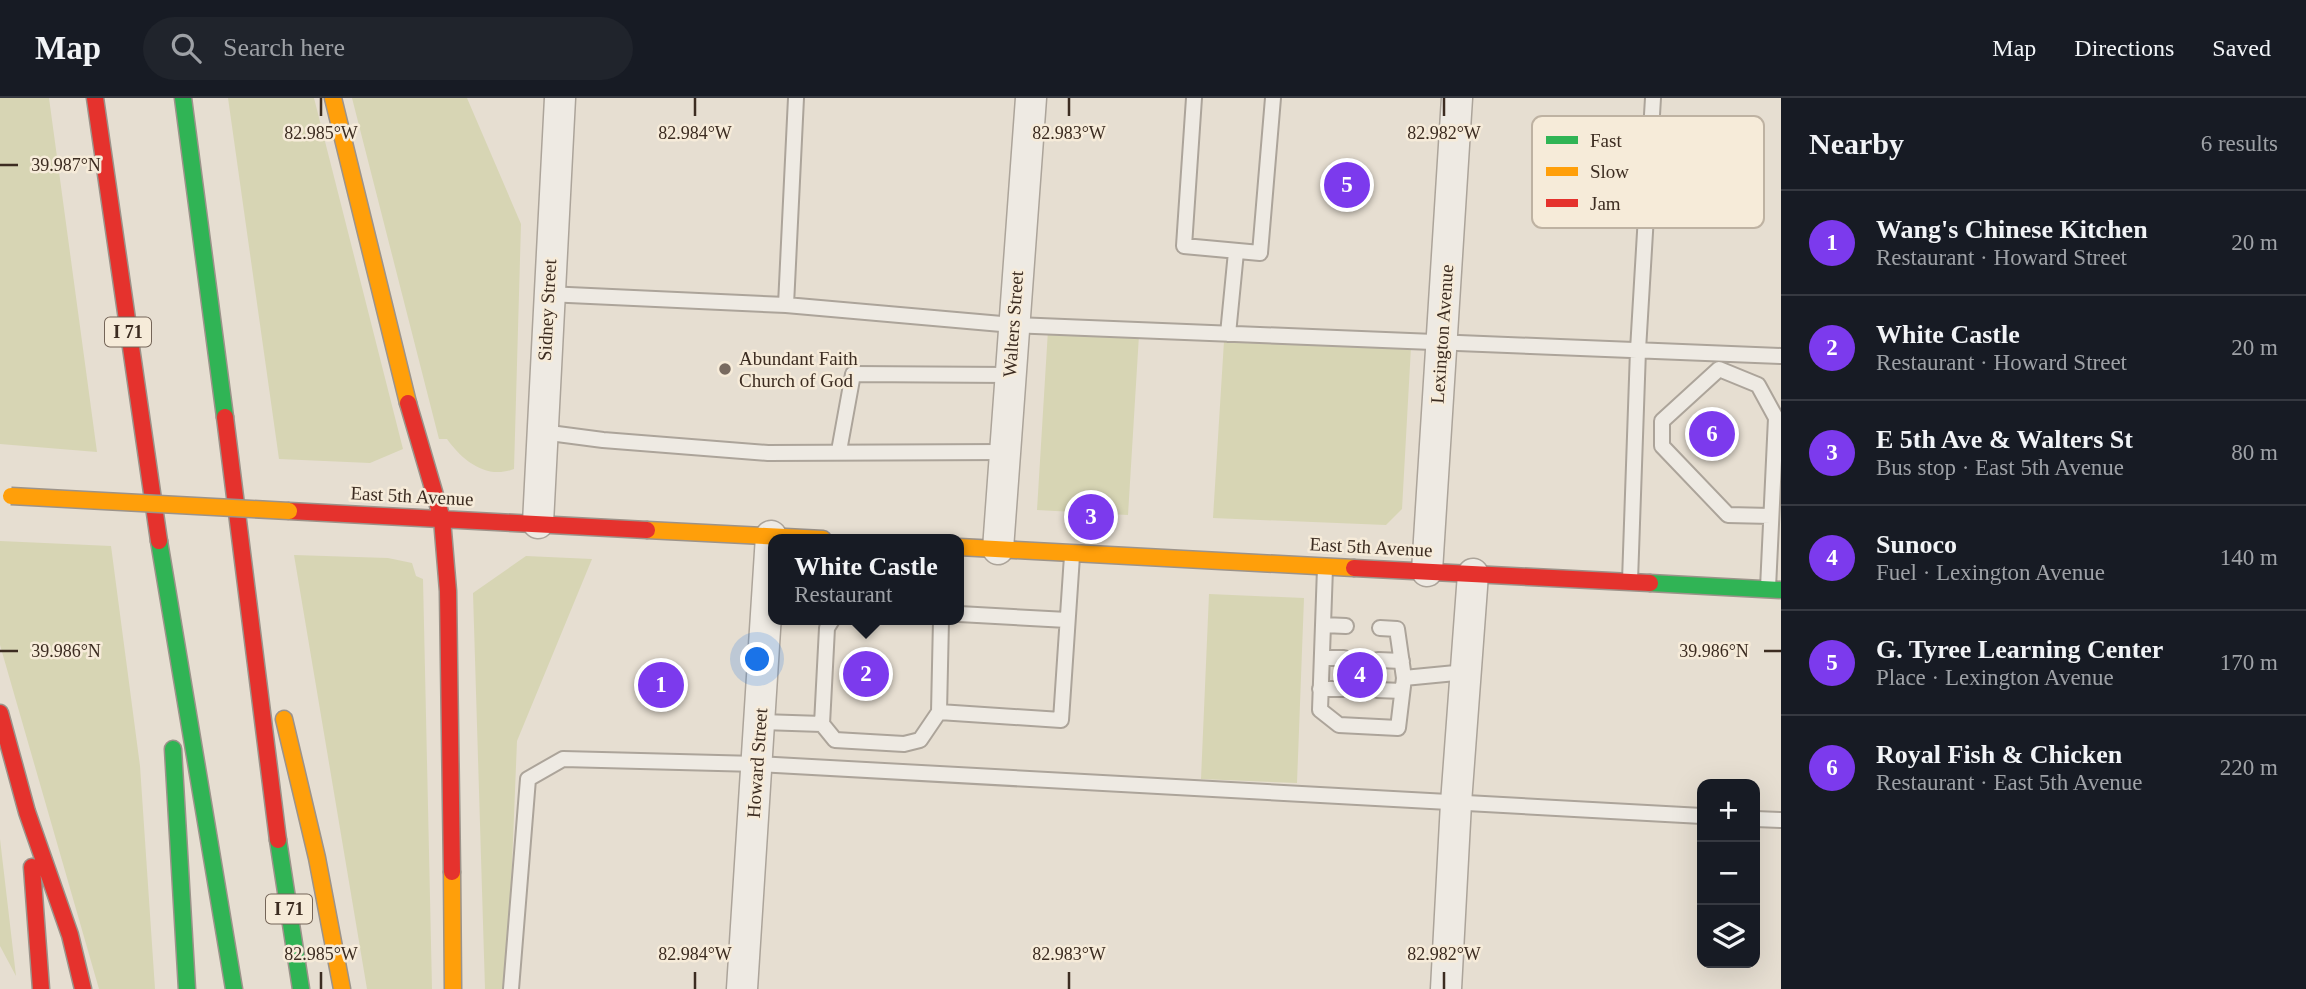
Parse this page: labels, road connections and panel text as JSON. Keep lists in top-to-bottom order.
{
  "streets": {
    "main road": ["I 71", "East 5th Avenue"],
    "street": [
      "Sidney Street",
      "Walters Street",
      "Lexington Avenue",
      "Howard Street"
    ]
  },
  "crossings": [
    ["Sidney Street", "East 5th Avenue"],
    ["Walters Street", "East 5th Avenue"],
    ["Lexington Avenue", "East 5th Avenue"]
  ],
  "places": ["Abundant Faith Church of God"],
  "legend": ["Fast", "Slow", "Jam"],
  "page": {
    "header": "Map",
    "search": "Search here",
    "nav": ["Map", "Directions", "Saved"],
    "heading": ["Nearby", "6 results"],
    "pins": [
      "5",
      "6",
      "3",
      "2",
      "4",
      "1"
    ],
    "list": [
      {
        "mark": "1",
        "name": "Wang's Chinese Kitchen",
        "note": "Restaurant · Howard Street",
        "value": "20 m"
      },
      {
        "mark": "2",
        "name": "White Castle",
        "note": "Restaurant · Howard Street",
        "value": "20 m"
      },
      {
        "mark": "3",
        "name": "E 5th Ave & Walters St",
        "note": "Bus stop · East 5th Avenue",
        "value": "80 m"
      },
      {
        "mark": "4",
        "name": "Sunoco",
        "note": "Fuel · Lexington Avenue",
        "value": "140 m"
      },
      {
        "mark": "5",
        "name": "G. Tyree Learning Center",
        "note": "Place · Lexington Avenue",
        "value": "170 m"
      },
      {
        "mark": "6",
        "name": "Royal Fish & Chicken",
        "note": "Restaurant · East 5th Avenue",
        "value": "220 m"
      }
    ],
    "popup": ["White Castle", "Restaurant"],
    "map_buttons": ["+", "−"]
  },
  "coordinates": [
    "82.985°W",
    "82.984°W",
    "82.983°W",
    "82.982°W",
    "39.987°N",
    "39.986°N"
  ]
}
